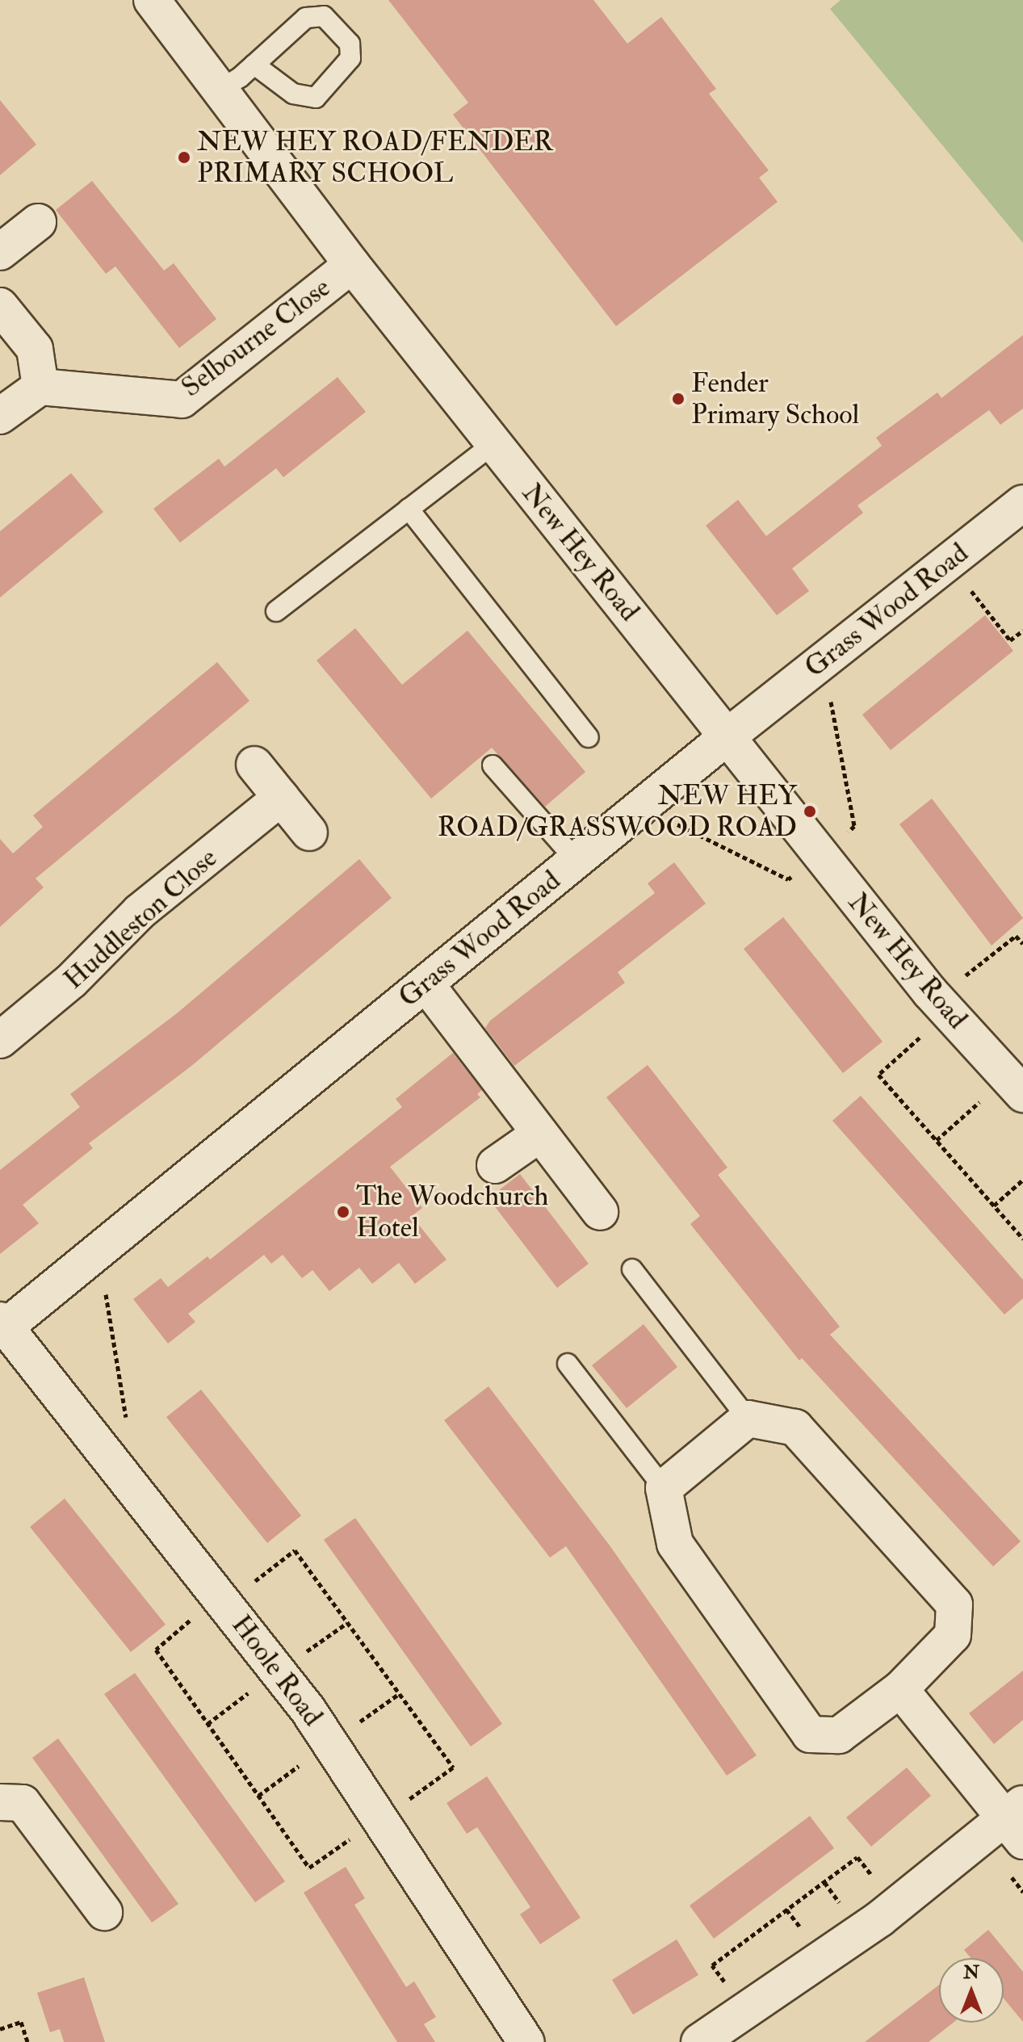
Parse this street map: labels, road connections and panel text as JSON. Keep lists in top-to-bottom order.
{
  "streets": {
    "street": [
      "Selbourne Close",
      "New Hey Road",
      "Grass Wood Road",
      "Huddleston Close",
      "Hoole Road"
    ]
  },
  "crossings": [
    ["Selbourne Close", "New Hey Road"],
    ["New Hey Road", "Grass Wood Road"],
    ["Grass Wood Road", "Hoole Road"]
  ],
  "places": [
    "NEW HEY ROAD/FENDER PRIMARY SCHOOL",
    "Fender Primary School",
    "NEW HEY ROAD/GRASSWOOD ROAD",
    "The Woodchurch Hotel"
  ],
  "north": "top"
}
